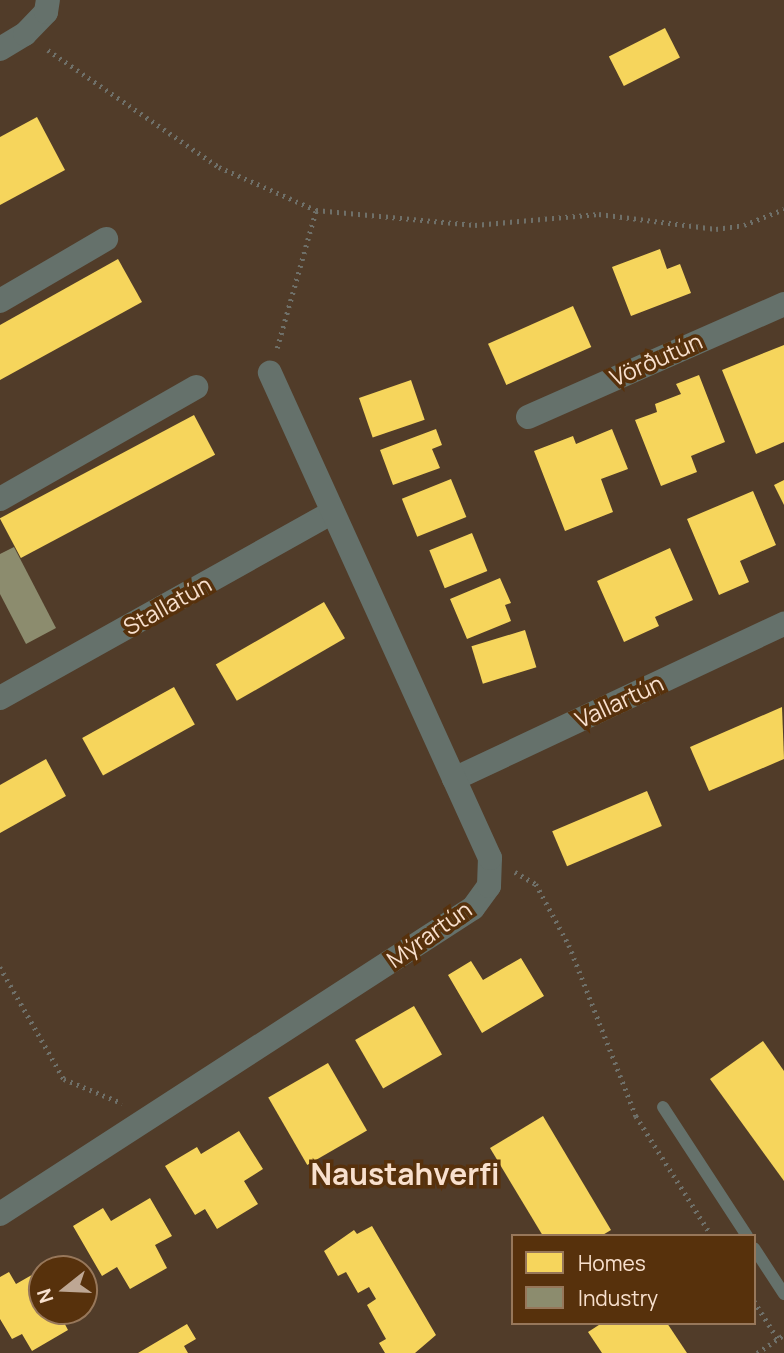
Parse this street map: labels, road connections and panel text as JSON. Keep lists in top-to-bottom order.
{
  "streets": {
    "street": [
      "Vörðutún",
      "Stallatún",
      "Vallartún",
      "Mýrartún"
    ]
  },
  "districts": ["Naustahverfi"],
  "legend": ["Homes", "Industry"],
  "north": "left"
}
